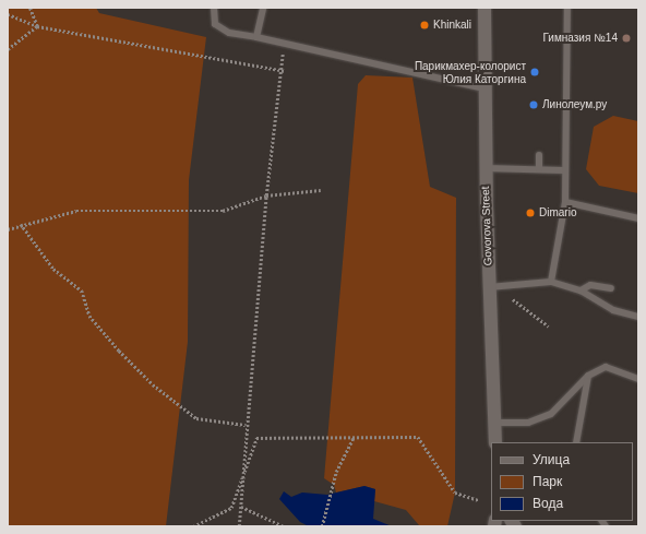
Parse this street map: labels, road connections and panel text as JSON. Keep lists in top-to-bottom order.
{
  "streets": {
    "main road": ["Govorova Street"]
  },
  "places": [
    "Khinkali",
    "Гимназия №14",
    "Парикмахер-колорист Юлия Каторгина",
    "Линолеум.ру",
    "Dimario"
  ],
  "legend": ["Улица", "Парк", "Вода"]
}
